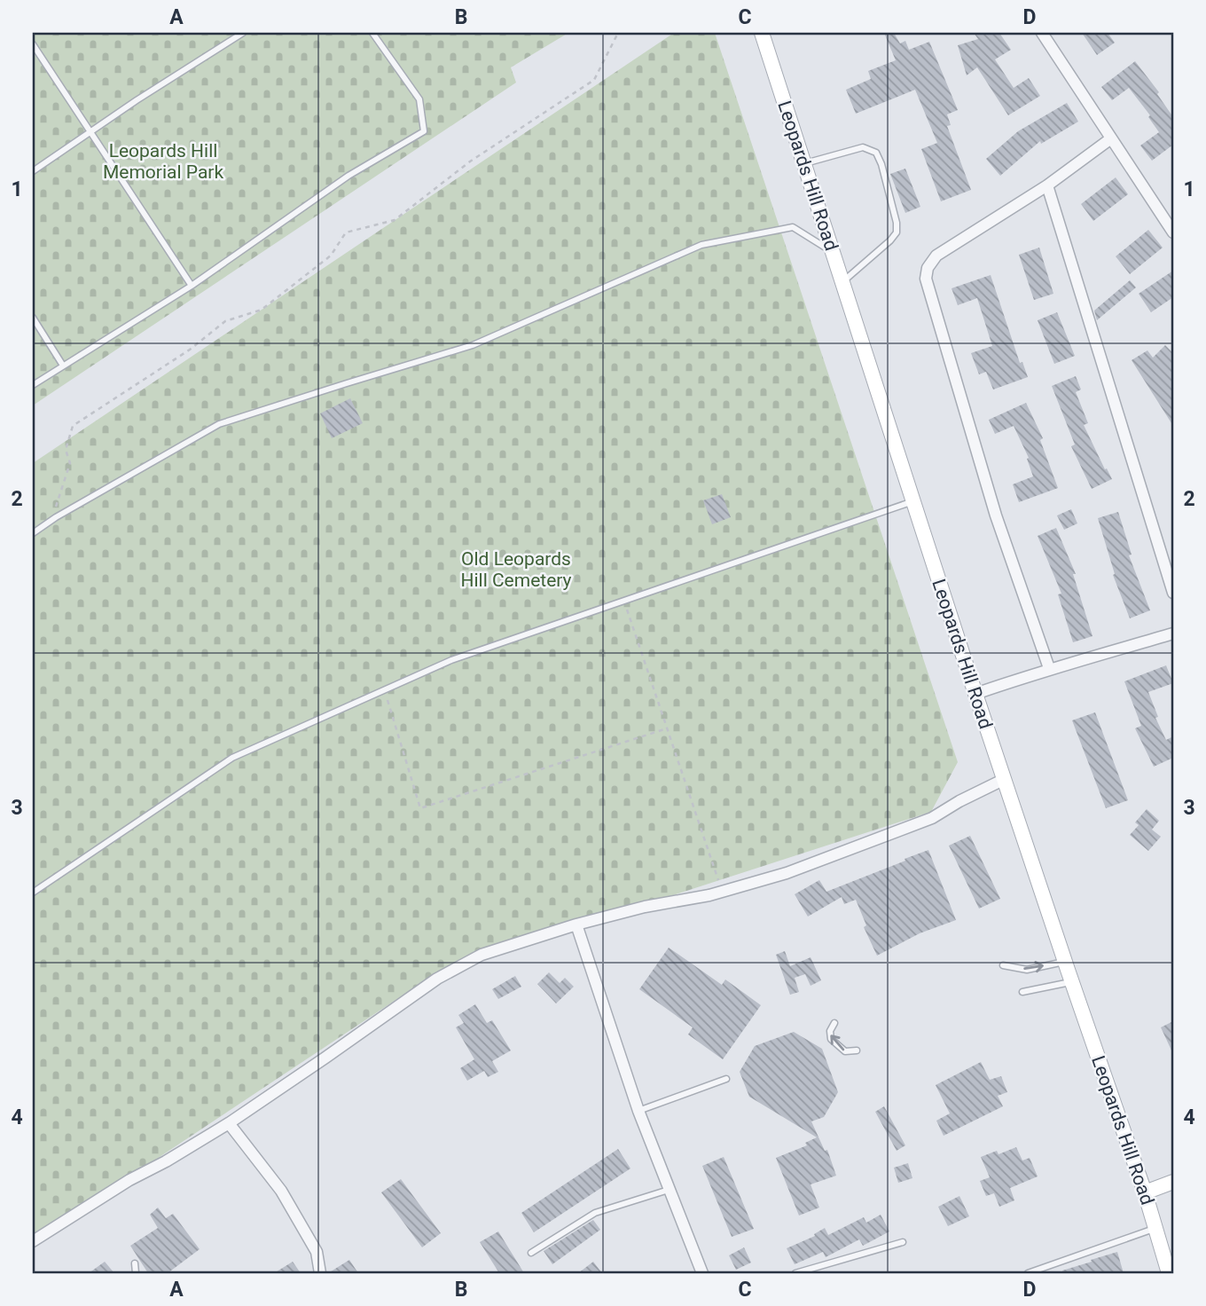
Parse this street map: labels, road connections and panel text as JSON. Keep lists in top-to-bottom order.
{
  "streets": {
    "main road": ["Leopards Hill Road"]
  },
  "parks": ["Leopards Hill Memorial Park", "Old Leopards Hill Cemetery"],
  "grid": {
    "columns": [
      "A",
      "B",
      "C",
      "D"
    ],
    "rows": [
      "1",
      "2",
      "3",
      "4"
    ]
  }
}
